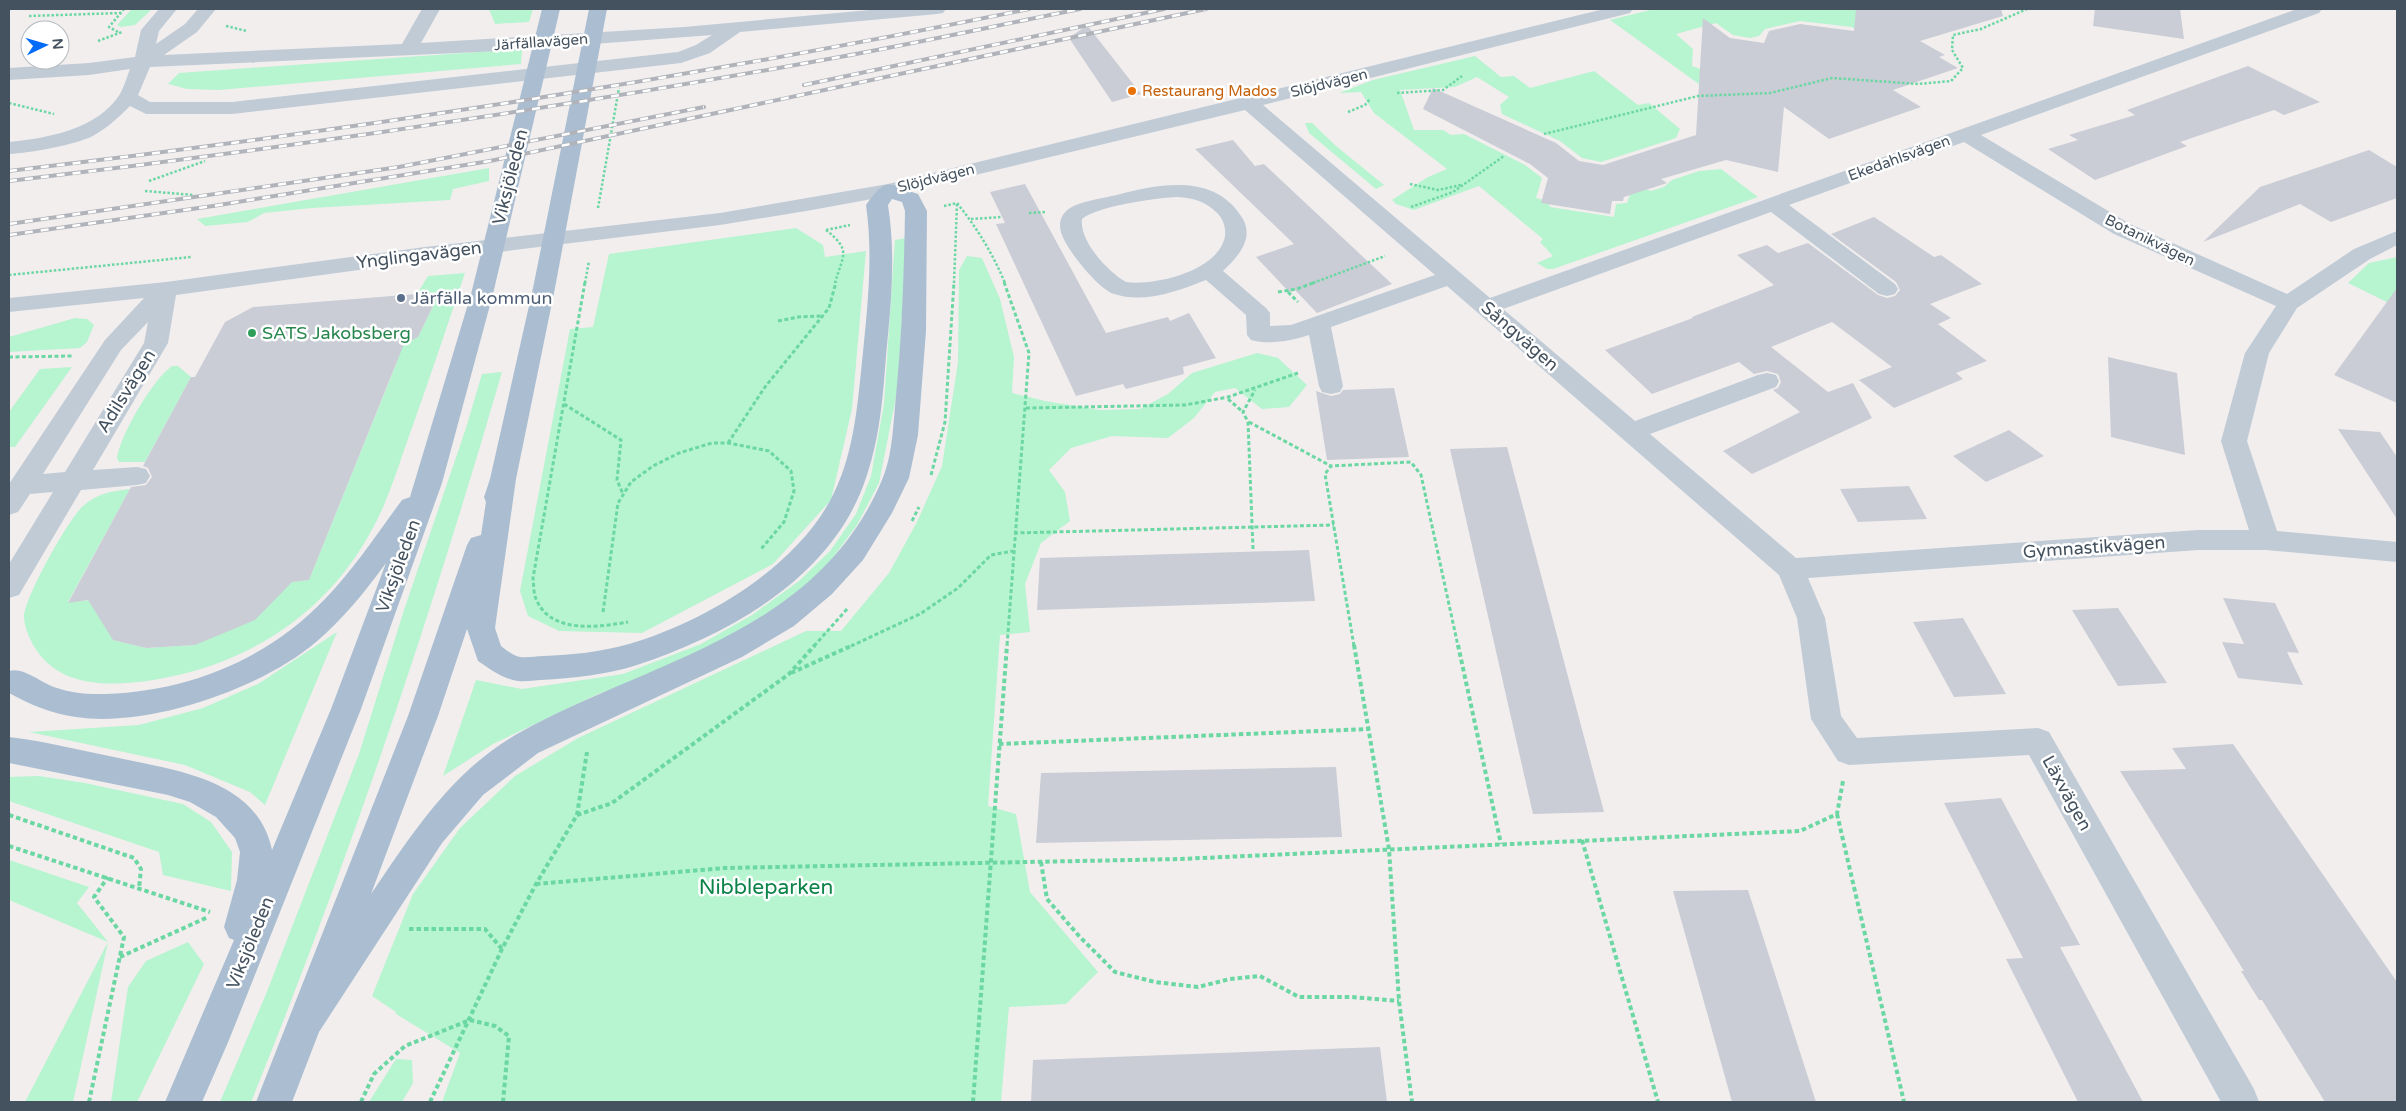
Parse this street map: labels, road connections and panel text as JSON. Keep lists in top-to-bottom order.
{
  "streets": {
    "main road": ["Viksjöleden"],
    "street": [
      "Järfällavägen",
      "Slöjdvägen",
      "Ekedahlsvägen",
      "Botanikvägen",
      "Ynglingavägen",
      "Sångvägen",
      "Adilsvägen",
      "Gymnastikvägen",
      "Läxvägen"
    ]
  },
  "crossings": [
    ["Slöjdvägen", "Ynglingavägen"],
    ["Slöjdvägen", "Sångvägen"],
    ["Ekedahlsvägen", "Botanikvägen"],
    ["Ekedahlsvägen", "Sångvägen"],
    ["Ynglingavägen", "Adilsvägen"],
    ["Sångvägen", "Gymnastikvägen"]
  ],
  "parks": ["Nibbleparken"],
  "places": ["Restaurang Mados", "Järfälla kommun", "SATS Jakobsberg"],
  "north": "right"
}
